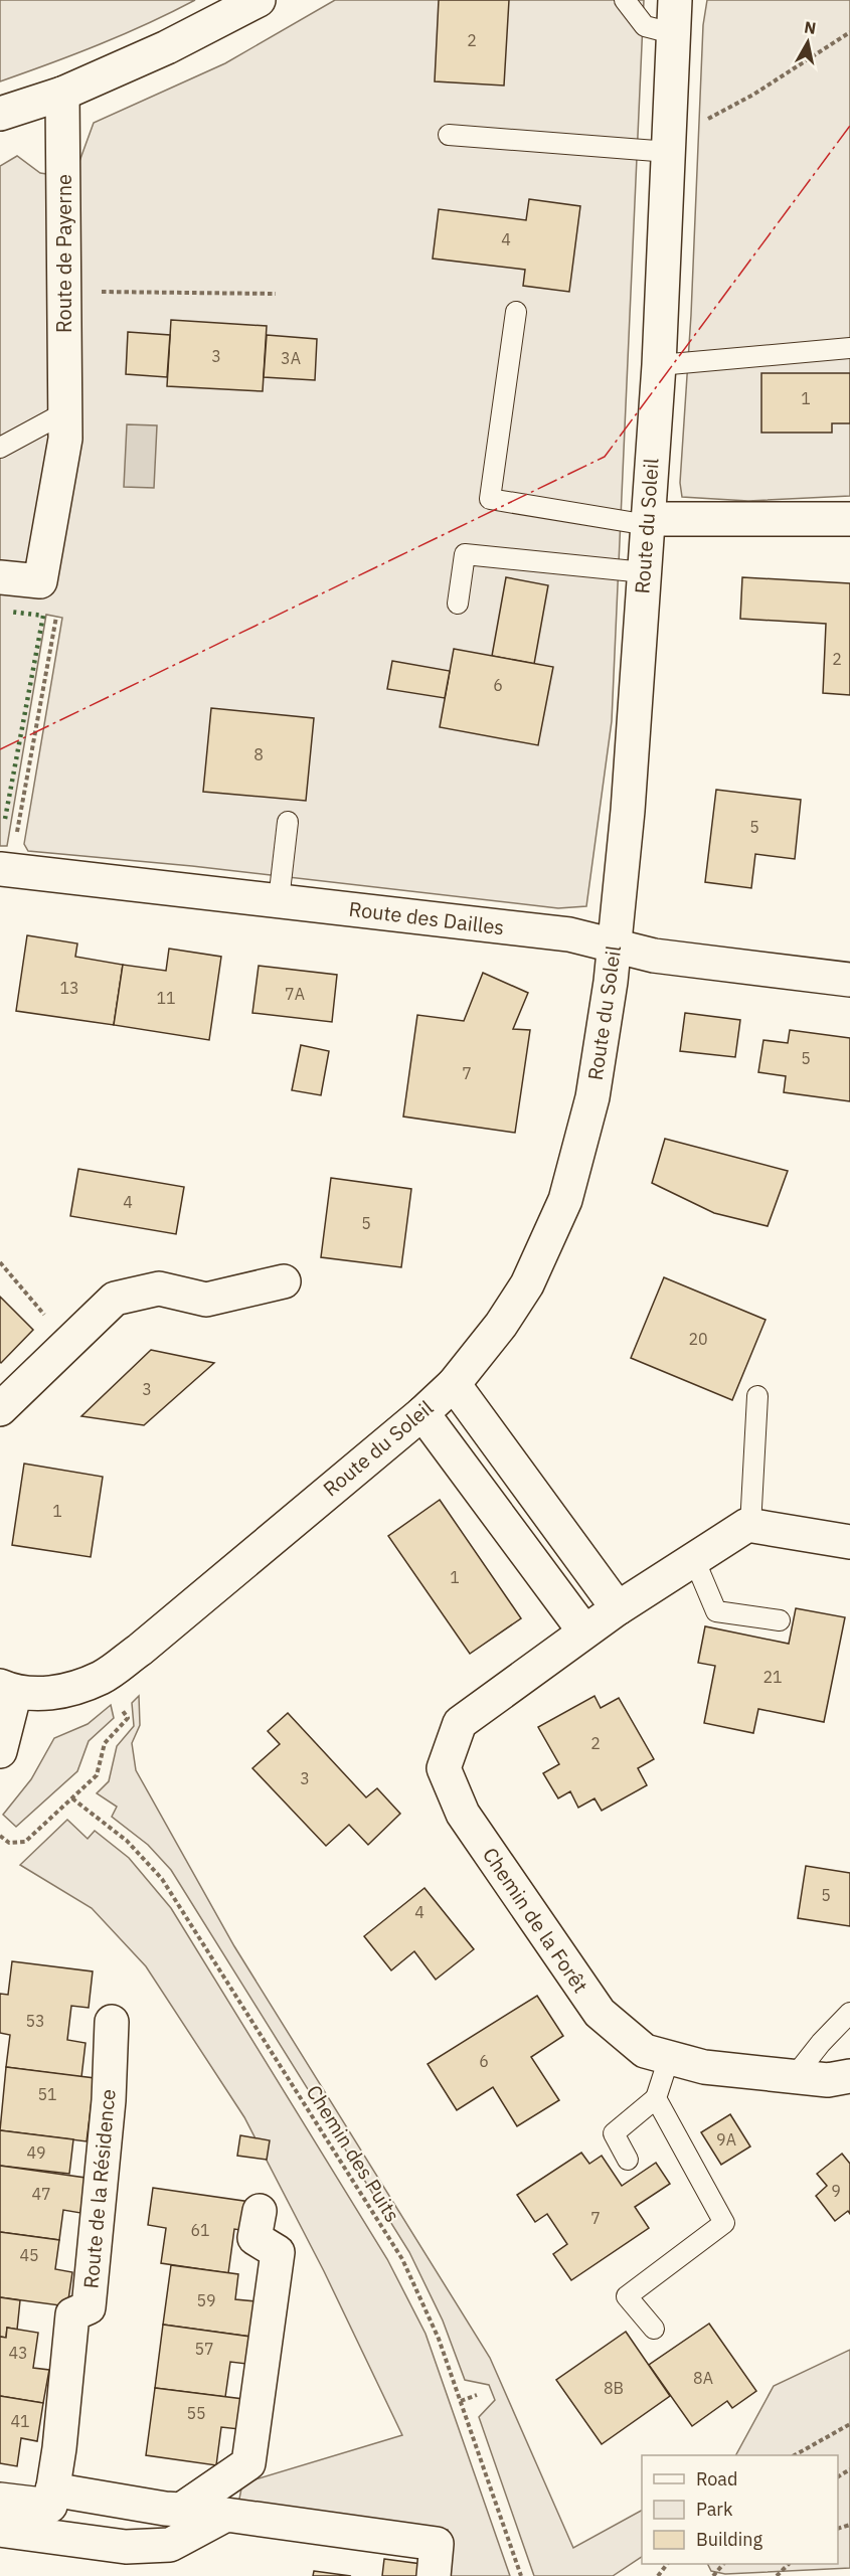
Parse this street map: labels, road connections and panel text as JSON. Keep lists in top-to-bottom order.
{
  "streets": {
    "street": [
      "Route de Payerne",
      "Route du Soleil",
      "Route des Dailles",
      "Chemin de la Forêt",
      "Route de la Résidence"
    ],
    "path": ["Chemin des Puits"]
  },
  "crossings": [
    ["Route du Soleil", "Route des Dailles"]
  ],
  "house_numbers": [
    "2",
    "4",
    "3",
    "3A",
    "1",
    "2",
    "6",
    "8",
    "5",
    "13",
    "7A",
    "11",
    "5",
    "7",
    "4",
    "5",
    "20",
    "3",
    "1",
    "1",
    "21",
    "2",
    "3",
    "5",
    "4",
    "53",
    "6",
    "51",
    "9A",
    "49",
    "9",
    "47",
    "7",
    "61",
    "45",
    "59",
    "57",
    "43",
    "8A",
    "8B",
    "55",
    "41"
  ],
  "legend": ["Road", "Park", "Building"],
  "north": "top"
}
